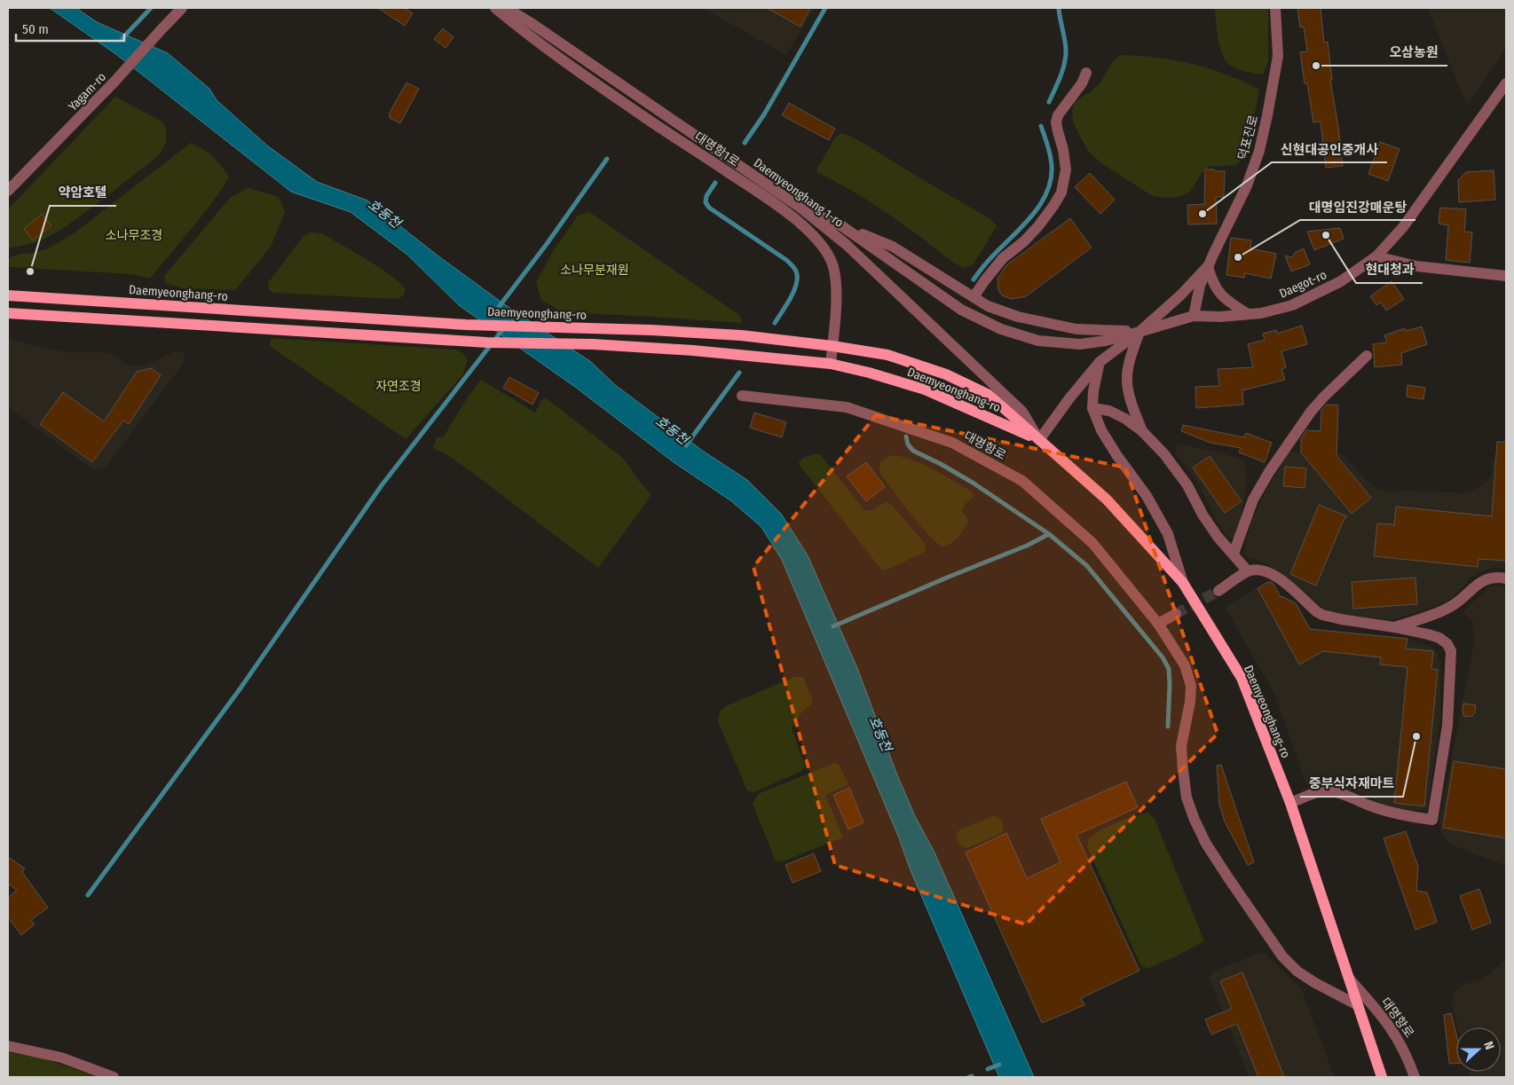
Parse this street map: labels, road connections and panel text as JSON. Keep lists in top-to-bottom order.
{
  "streets": {
    "main road": ["Daemyeonghang-ro"],
    "street": [
      "Yagam-ro",
      "덕포진로",
      "대명항1로",
      "Daemyeonghang 1-ro",
      "Daegot-ro",
      "대명항로"
    ]
  },
  "crossings": [
    ["덕포진로", "Daegot-ro"],
    ["대명항1로", "Daemyeonghang-ro"],
    ["Daemyeonghang 1-ro", "Daegot-ro"],
    ["Daemyeonghang 1-ro", "Daemyeonghang-ro"],
    ["Daegot-ro", "Daemyeonghang-ro"],
    ["Daemyeonghang-ro", "대명항로"]
  ],
  "water": ["호동천"],
  "parks": ["소나무조경", "소나무분재원", "자연조경"],
  "places": [
    "오삼농원",
    "신현대공인중개사",
    "현대청과",
    "대명임진강매운탕",
    "약암호텔",
    "중부식자재마트"
  ],
  "scale_bar": "50 m",
  "north": "right"
}
